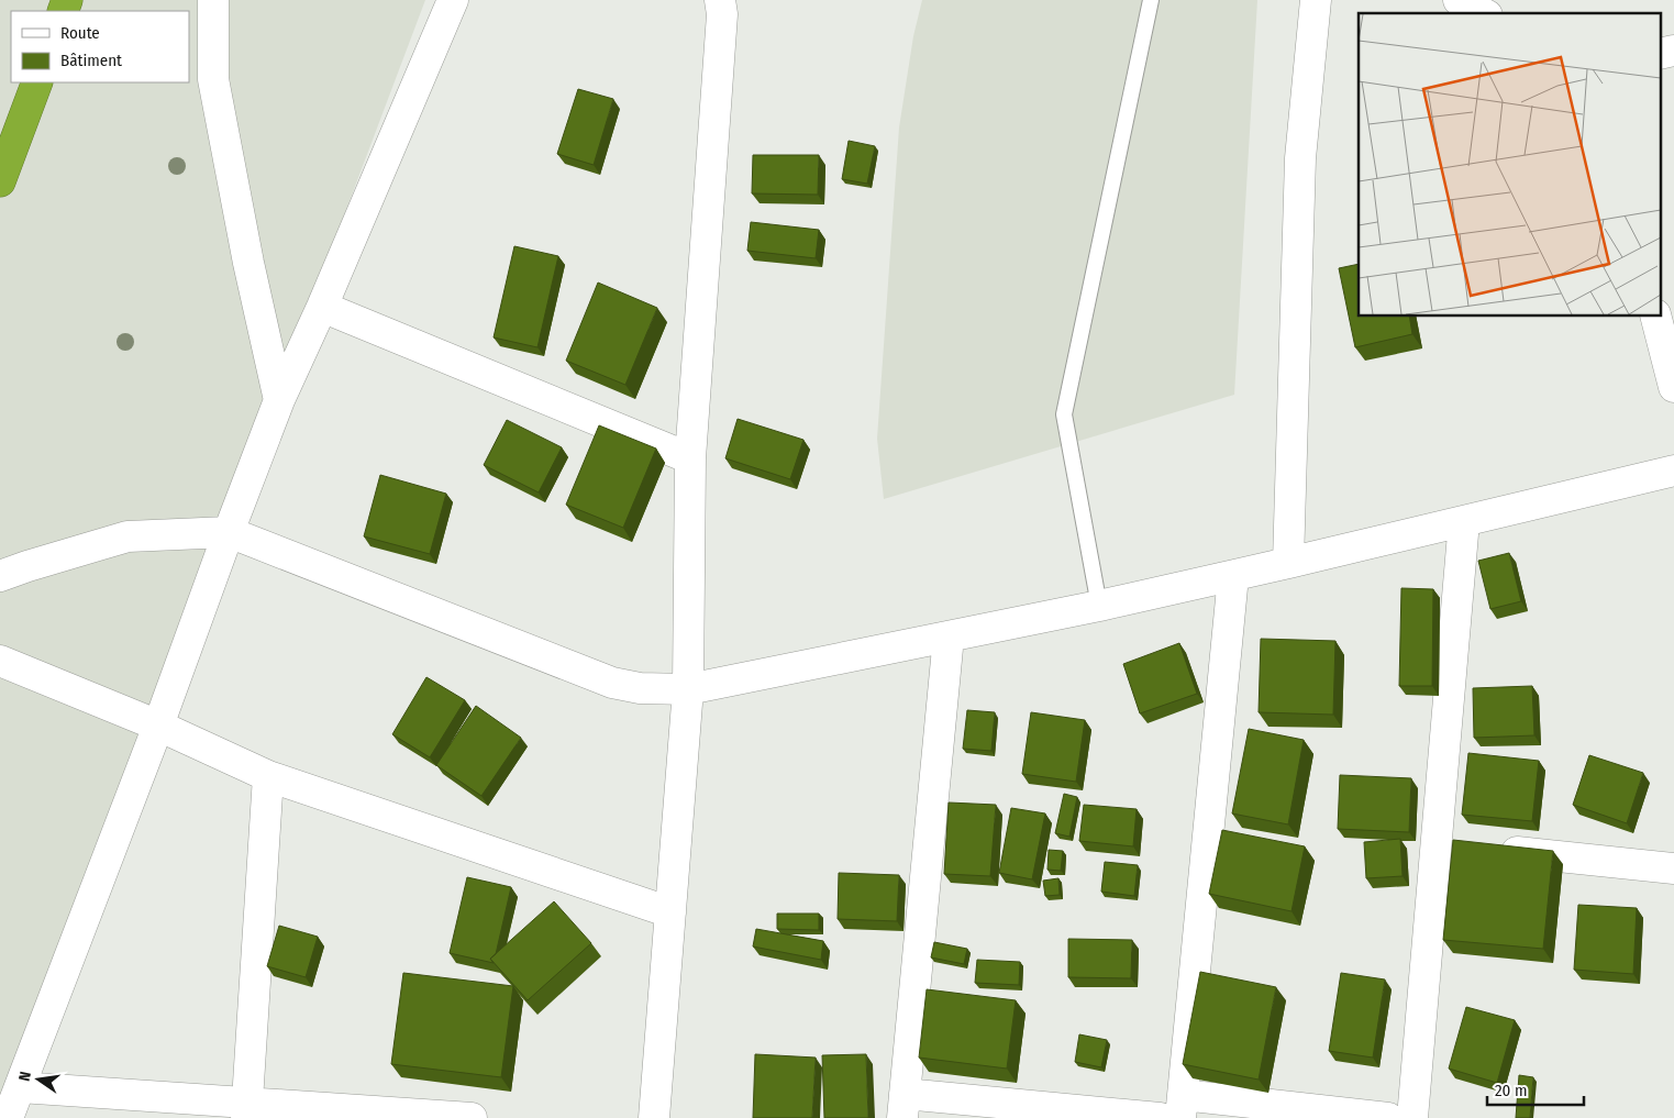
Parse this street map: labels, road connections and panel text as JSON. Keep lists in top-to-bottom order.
{
  "legend": ["Route", "Bâtiment"],
  "scale_bar": "20 m",
  "north": "left"
}
